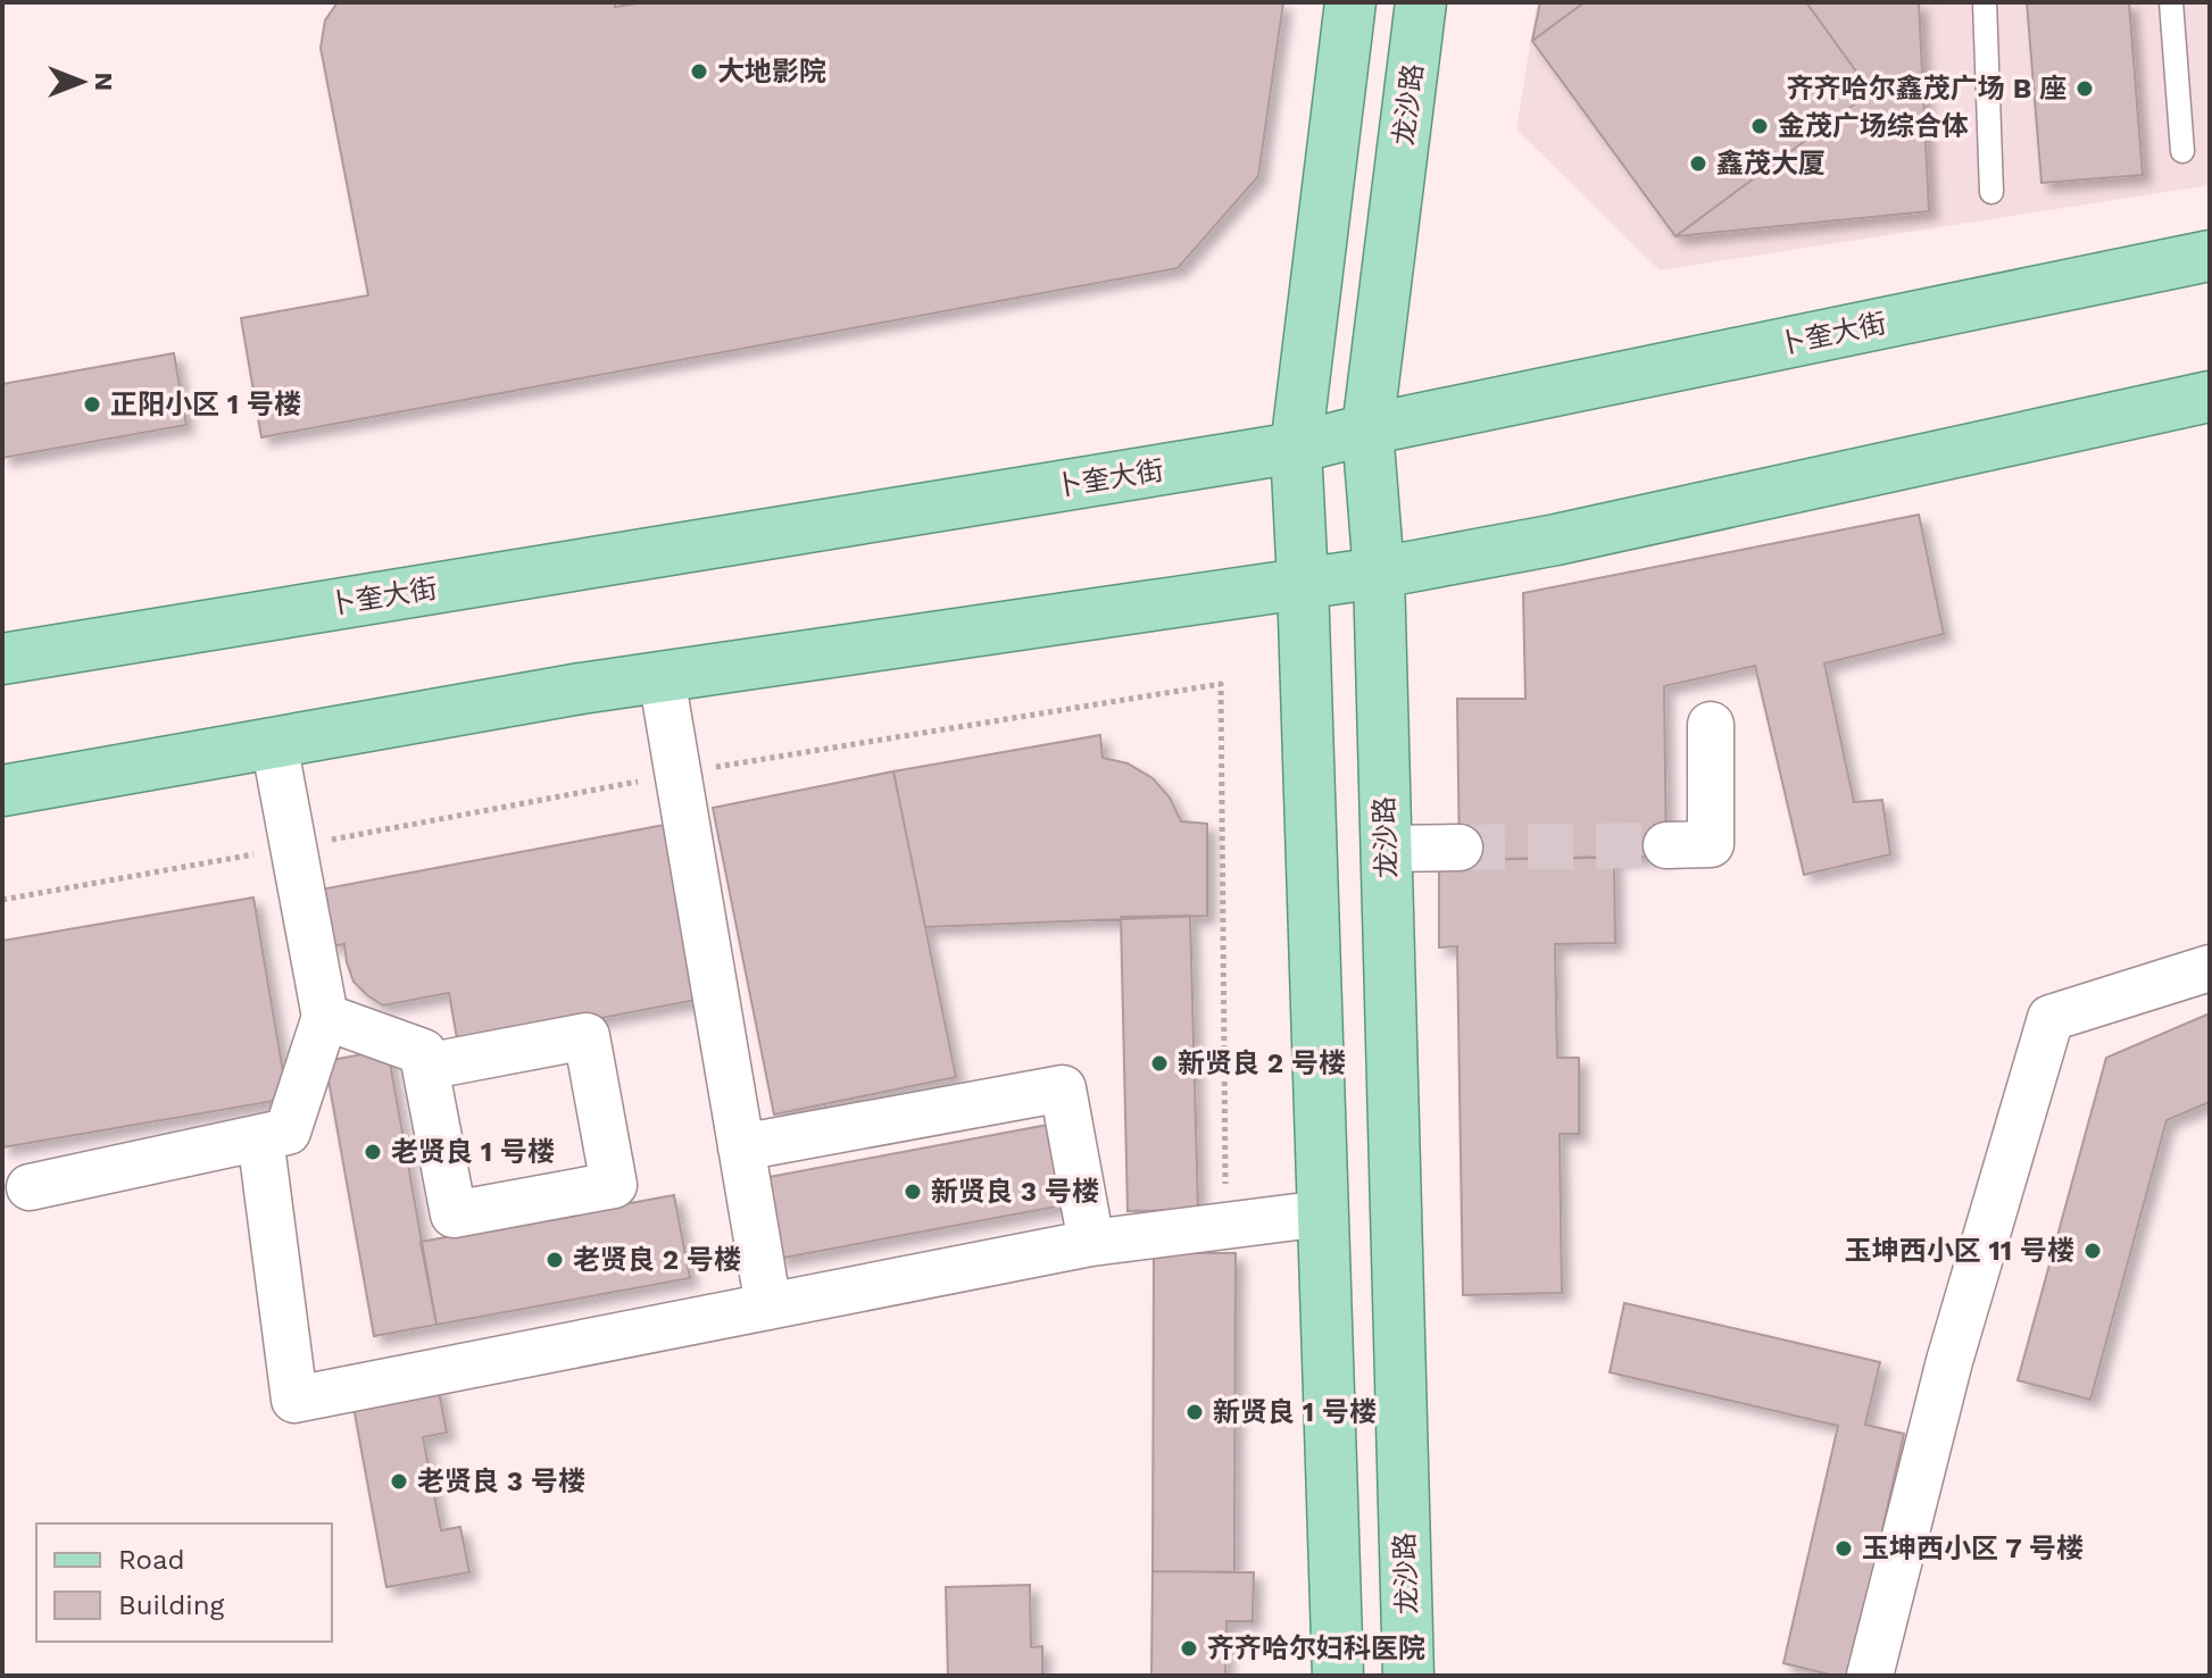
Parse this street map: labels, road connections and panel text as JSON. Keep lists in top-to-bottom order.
{
  "streets": {
    "main road": ["龙沙路", "卜奎大街"]
  },
  "crossings": [
    ["龙沙路", "卜奎大街"]
  ],
  "places": [
    "大地影院",
    "齐齐哈尔鑫茂广场 B 座",
    "金茂广场综合体",
    "鑫茂大厦",
    "正阳小区 1 号楼",
    "新贤良 2 号楼",
    "老贤良 1 号楼",
    "新贤良 3 号楼",
    "玉坤西小区 11 号楼",
    "老贤良 2 号楼",
    "新贤良 1 号楼",
    "老贤良 3 号楼",
    "玉坤西小区 7 号楼",
    "齐齐哈尔妇科医院"
  ],
  "legend": ["Road", "Building"],
  "north": "right"
}
